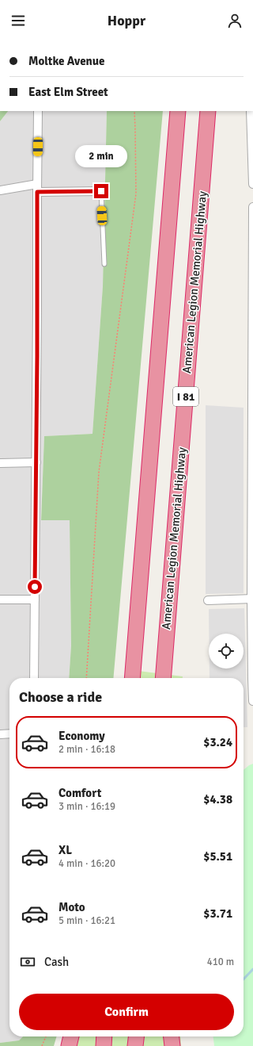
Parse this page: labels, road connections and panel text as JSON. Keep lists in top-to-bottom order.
{
  "streets": {
    "highway": ["American Legion Memorial Highway", "I 81"]
  },
  "page": {
    "header": "Hoppr",
    "banner": ["Moltke Avenue", "East Elm Street"],
    "bubble": "2 min",
    "heading": "Choose a ride",
    "list": [
      {
        "name": "Economy",
        "note": "2 min · 16:18",
        "value": "$3.24"
      },
      {
        "name": "Comfort",
        "note": "3 min · 16:19",
        "value": "$4.38"
      },
      {
        "name": "XL",
        "note": "4 min · 16:20",
        "value": "$5.51"
      },
      {
        "name": "Moto",
        "note": "5 min · 16:21",
        "value": "$3.71"
      }
    ],
    "pay": ["Cash", "410 m"],
    "buttons": "Confirm"
  }
}
